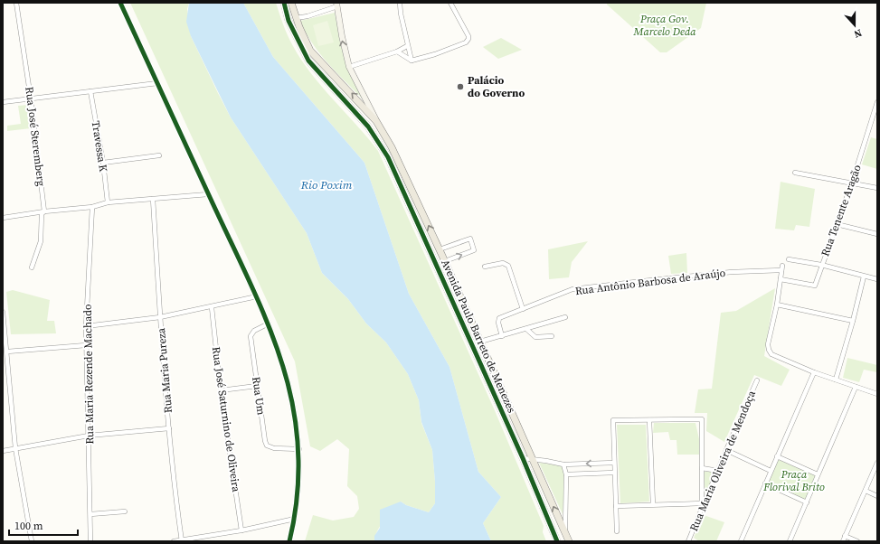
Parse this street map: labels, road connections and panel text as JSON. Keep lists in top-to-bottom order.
{
  "streets": {
    "main road": ["Avenida Paulo Barreto de Menezes"],
    "street": [
      "Rua José Steremberg",
      "Travessa K",
      "Rua Tenente Aragão",
      "Rua Antônio Barbosa de Araújo",
      "Rua Maria Pureza",
      "Rua Maria Rezende Machado",
      "Rua Um",
      "Rua José Saturnino de Oliveira",
      "Rua Maria Oliveira de Mendoça"
    ]
  },
  "crossings": [
    ["Rua Tenente Aragão", "Rua Antônio Barbosa de Araújo"]
  ],
  "water": ["Rio Poxim"],
  "parks": ["Praça Gov. Marcelo Deda", "Praça Florival Brito"],
  "places": ["Palácio do Governo"],
  "scale_bar": "100 m",
  "north": "bottom"
}
